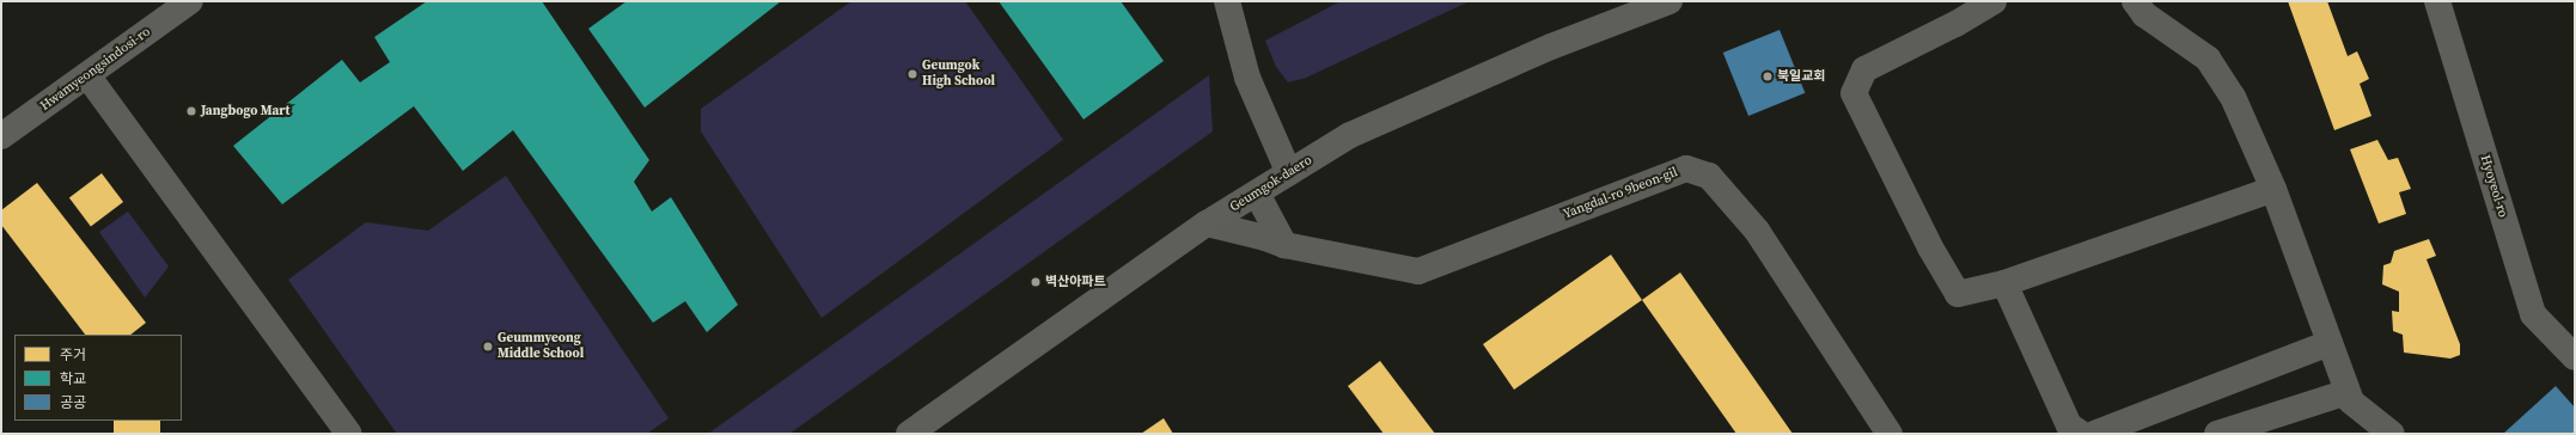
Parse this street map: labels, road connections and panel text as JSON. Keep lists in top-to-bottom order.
{
  "streets": {
    "main road": ["Hwamyeongsindosi-ro", "Geumgok-daero", "Hyoyeol-ro"],
    "street": ["Yangdal-ro 9beon-gil"]
  },
  "crossings": [
    ["Geumgok-daero", "Yangdal-ro 9beon-gil"]
  ],
  "places": [
    "Geumgok High School",
    "북일교회",
    "Jangbogo Mart",
    "벽산아파트",
    "Geummyeong Middle School"
  ],
  "legend": ["주거", "학교", "공공"]
}
